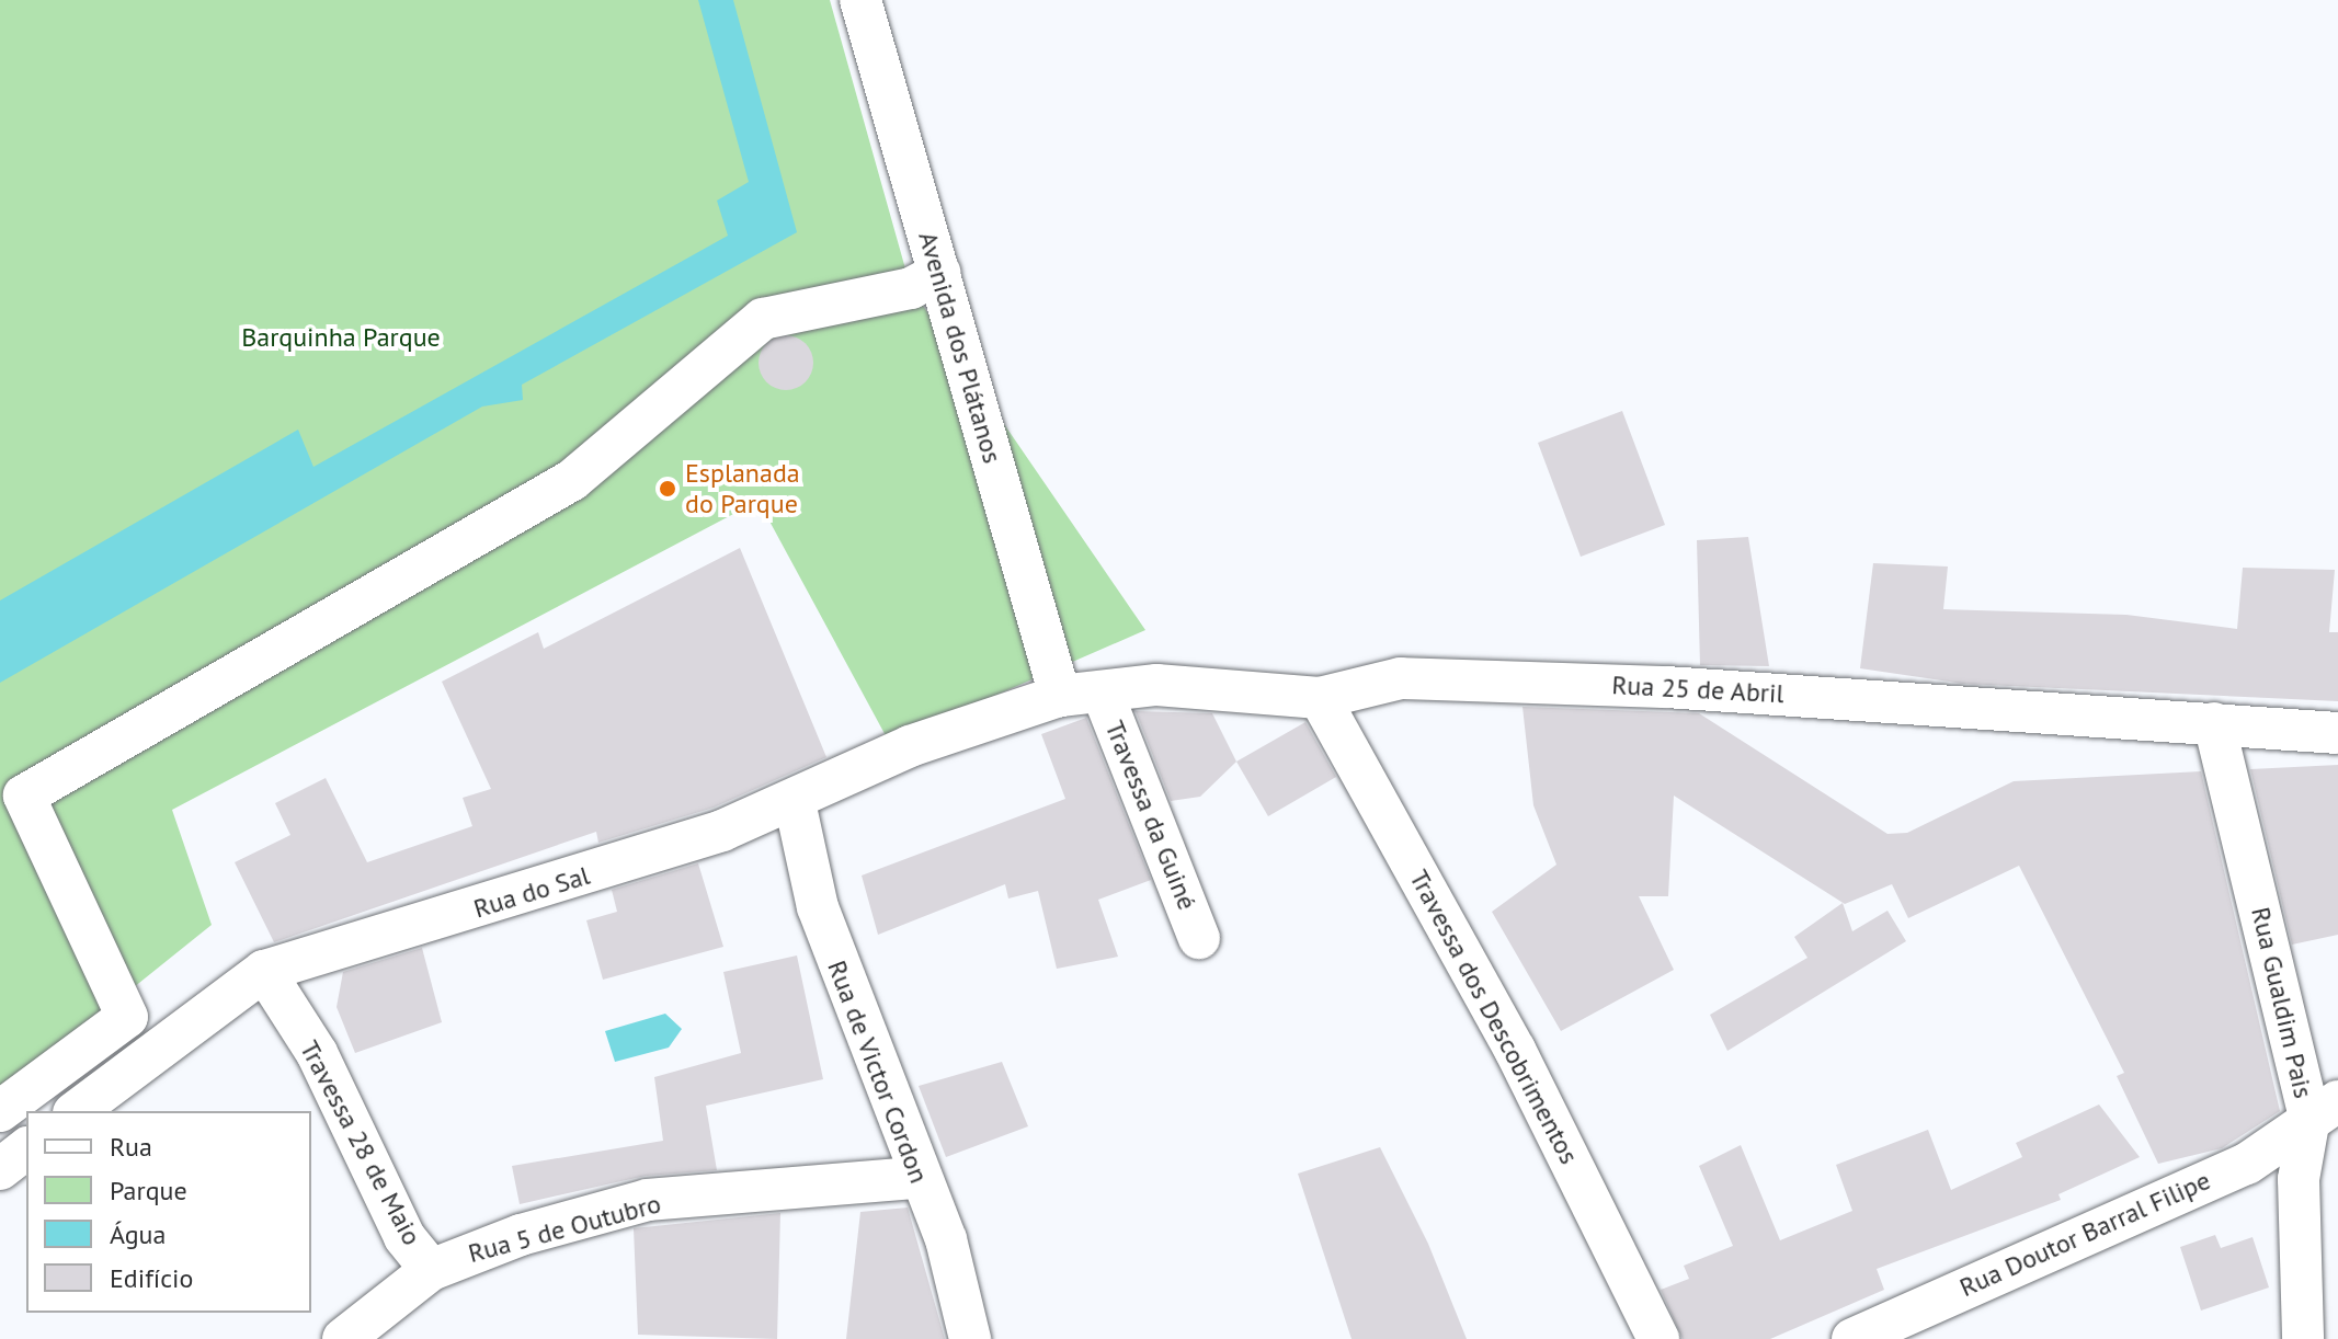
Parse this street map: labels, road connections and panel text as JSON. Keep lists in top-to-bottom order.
{
  "streets": {
    "street": [
      "Avenida dos Plátanos",
      "Rua 25 de Abril",
      "Travessa da Guiné",
      "Rua do Sal",
      "Rua Gualdim Pais",
      "Travessa dos Descobrimentos",
      "Rua de Victor Cordon",
      "Travessa 28 de Maio",
      "Rua 5 de Outubro",
      "Rua Doutor Barral Filipe"
    ]
  },
  "crossings": [
    ["Avenida dos Plátanos", "Rua 25 de Abril"],
    ["Avenida dos Plátanos", "Rua do Sal"],
    ["Rua 25 de Abril", "Travessa da Guiné"],
    ["Rua 25 de Abril", "Rua do Sal"],
    ["Rua 25 de Abril", "Rua Gualdim Pais"],
    ["Rua 25 de Abril", "Travessa dos Descobrimentos"],
    ["Rua do Sal", "Rua de Victor Cordon"],
    ["Rua do Sal", "Travessa 28 de Maio"],
    ["Rua Gualdim Pais", "Rua Doutor Barral Filipe"],
    ["Rua de Victor Cordon", "Rua 5 de Outubro"],
    ["Travessa 28 de Maio", "Rua 5 de Outubro"]
  ],
  "parks": ["Barquinha Parque"],
  "places": ["Esplanada do Parque"],
  "legend": [
    "Rua",
    "Parque",
    "Água",
    "Edifício"
  ]
}
